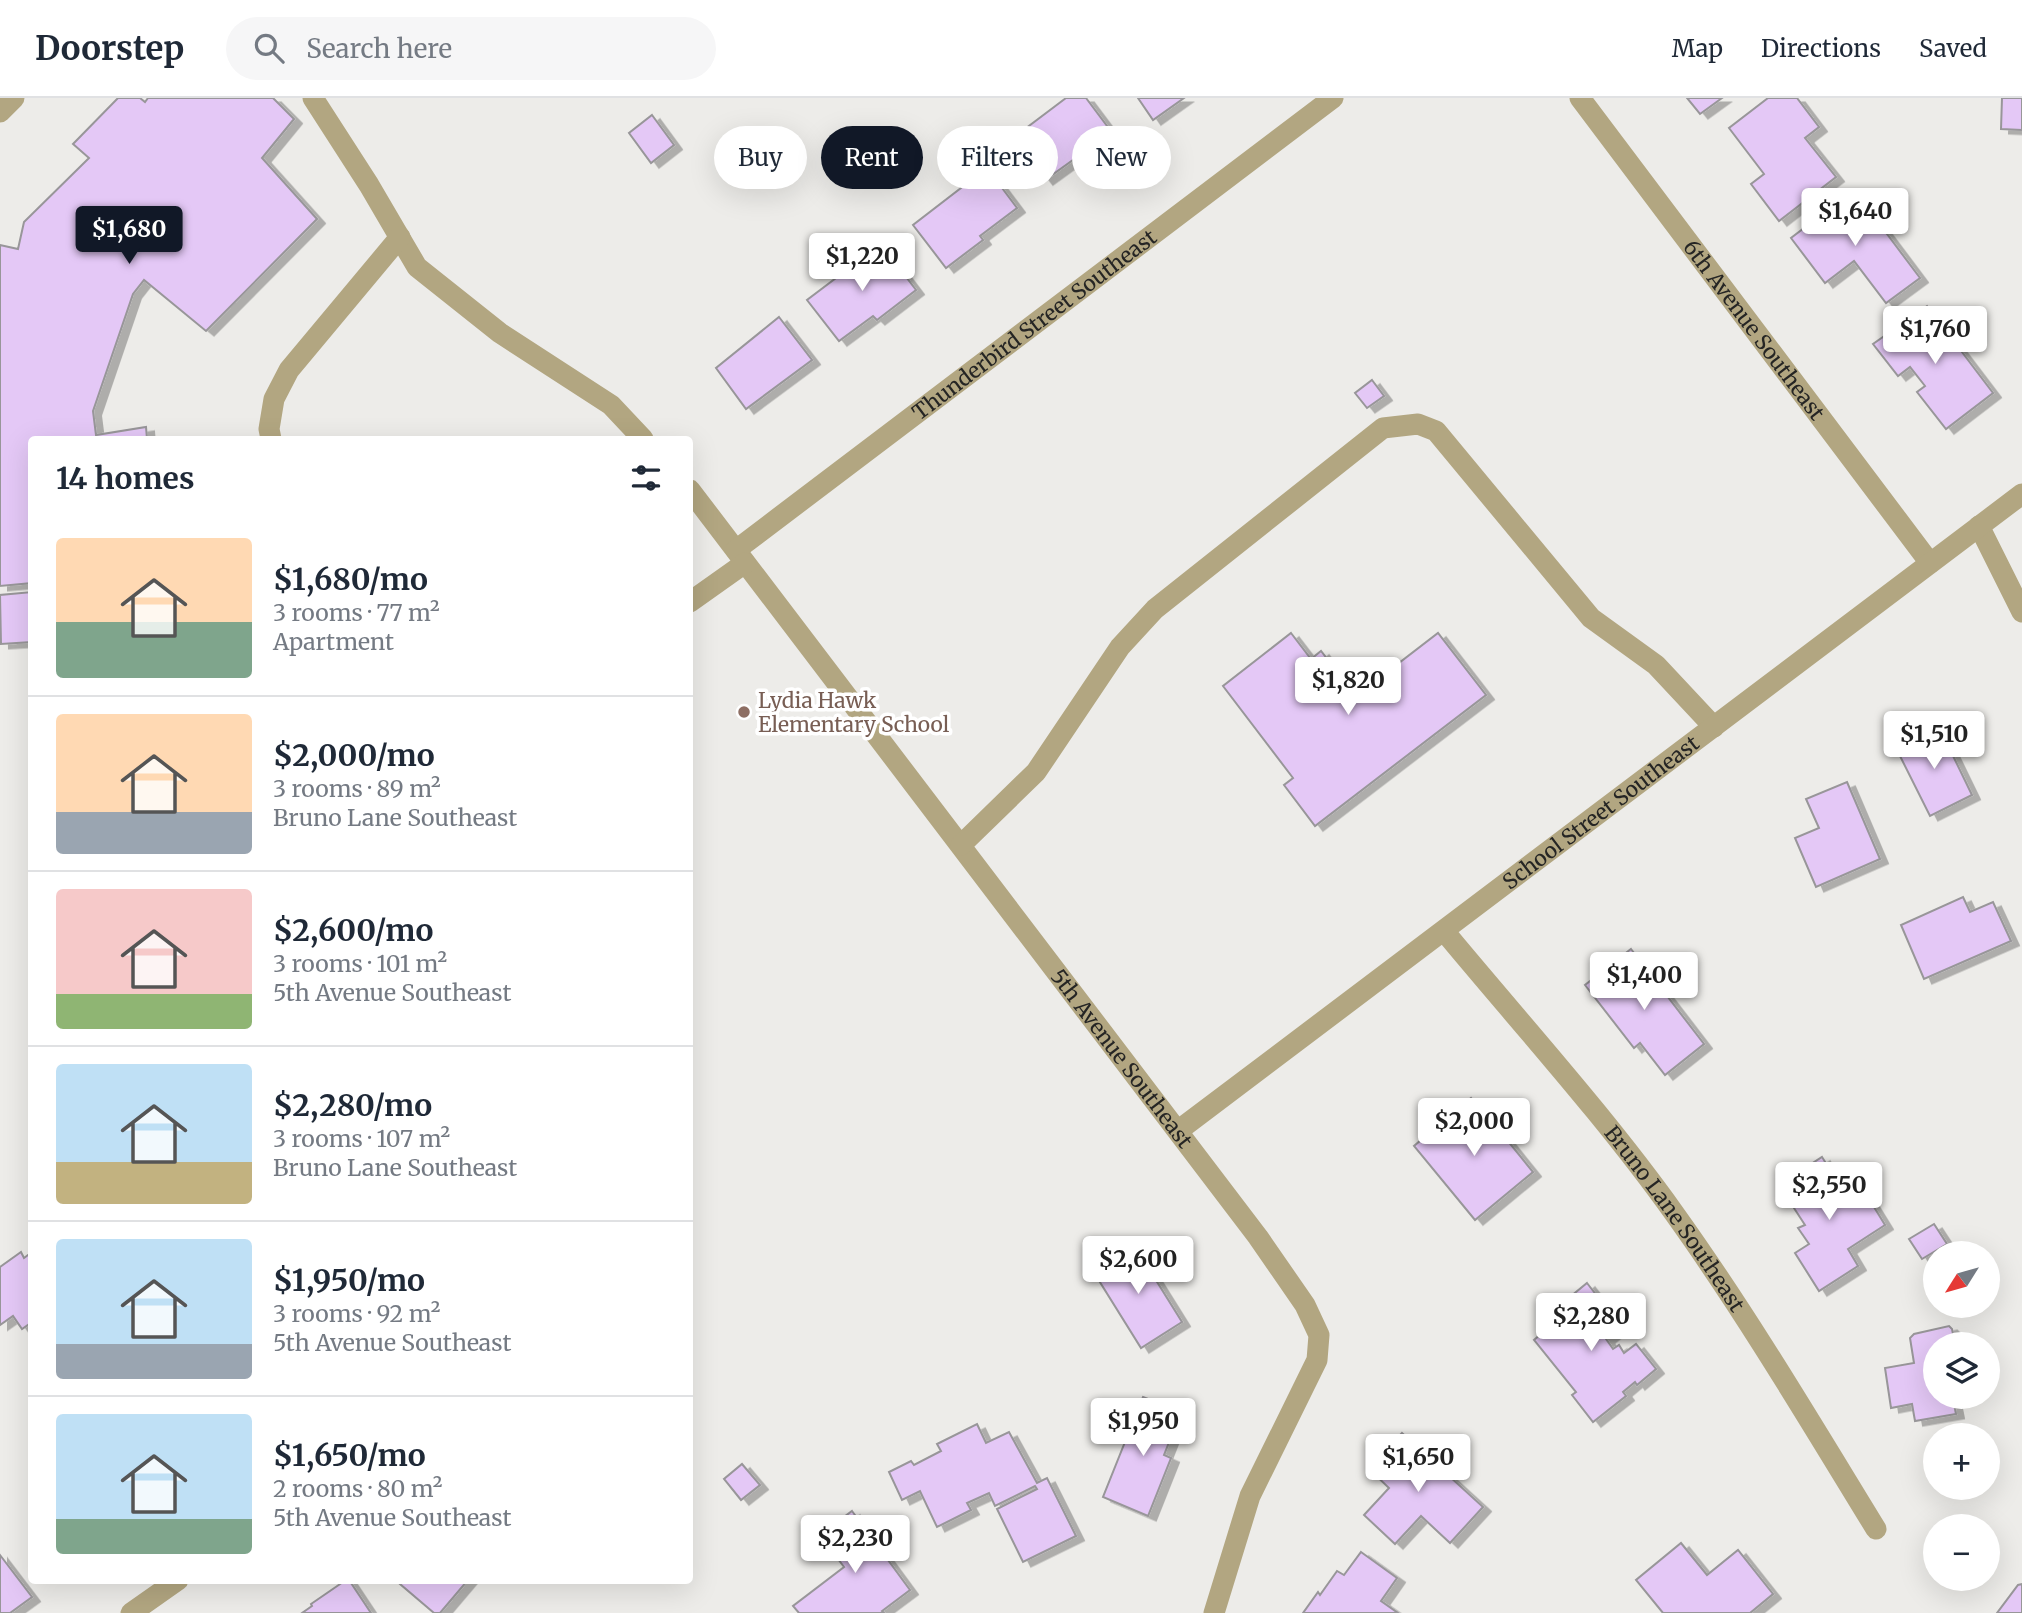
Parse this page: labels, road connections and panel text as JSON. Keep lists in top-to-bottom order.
{
  "streets": {
    "street": [
      "Thunderbird Street Southeast",
      "6th Avenue Southeast",
      "School Street Southeast",
      "5th Avenue Southeast",
      "Bruno Lane Southeast"
    ]
  },
  "crossings": [
    ["Thunderbird Street Southeast", "5th Avenue Southeast"],
    ["6th Avenue Southeast", "School Street Southeast"],
    ["School Street Southeast", "5th Avenue Southeast"],
    ["School Street Southeast", "Bruno Lane Southeast"]
  ],
  "places": ["Lydia Hawk Elementary School"],
  "north": "bottom left",
  "page": {
    "header": "Doorstep",
    "search": "Search here",
    "nav": ["Map", "Directions", "Saved"],
    "chip": [
      "Buy",
      "Rent",
      "Filters",
      "New"
    ],
    "price": [
      "$1,640",
      "$1,680",
      "$1,220",
      "$1,760",
      "$1,820",
      "$1,510",
      "$1,400",
      "$2,000",
      "$2,550",
      "$2,600",
      "$2,280",
      "$1,950",
      "$1,650",
      "$2,230"
    ],
    "heading": "14 homes",
    "list": [
      {
        "name": "$1,680/mo",
        "note": "3 rooms · 77 m² · Apartment"
      },
      {
        "name": "$2,000/mo",
        "note": "3 rooms · 89 m² · Bruno Lane Southeast"
      },
      {
        "name": "$2,600/mo",
        "note": "3 rooms · 101 m² · 5th Avenue Southeast"
      },
      {
        "name": "$2,280/mo",
        "note": "3 rooms · 107 m² · Bruno Lane Southeast"
      },
      {
        "name": "$1,950/mo",
        "note": "3 rooms · 92 m² · 5th Avenue Southeast"
      },
      {
        "name": "$1,650/mo",
        "note": "2 rooms · 80 m² · 5th Avenue Southeast"
      }
    ],
    "map_buttons": ["+", "−"]
  }
}
